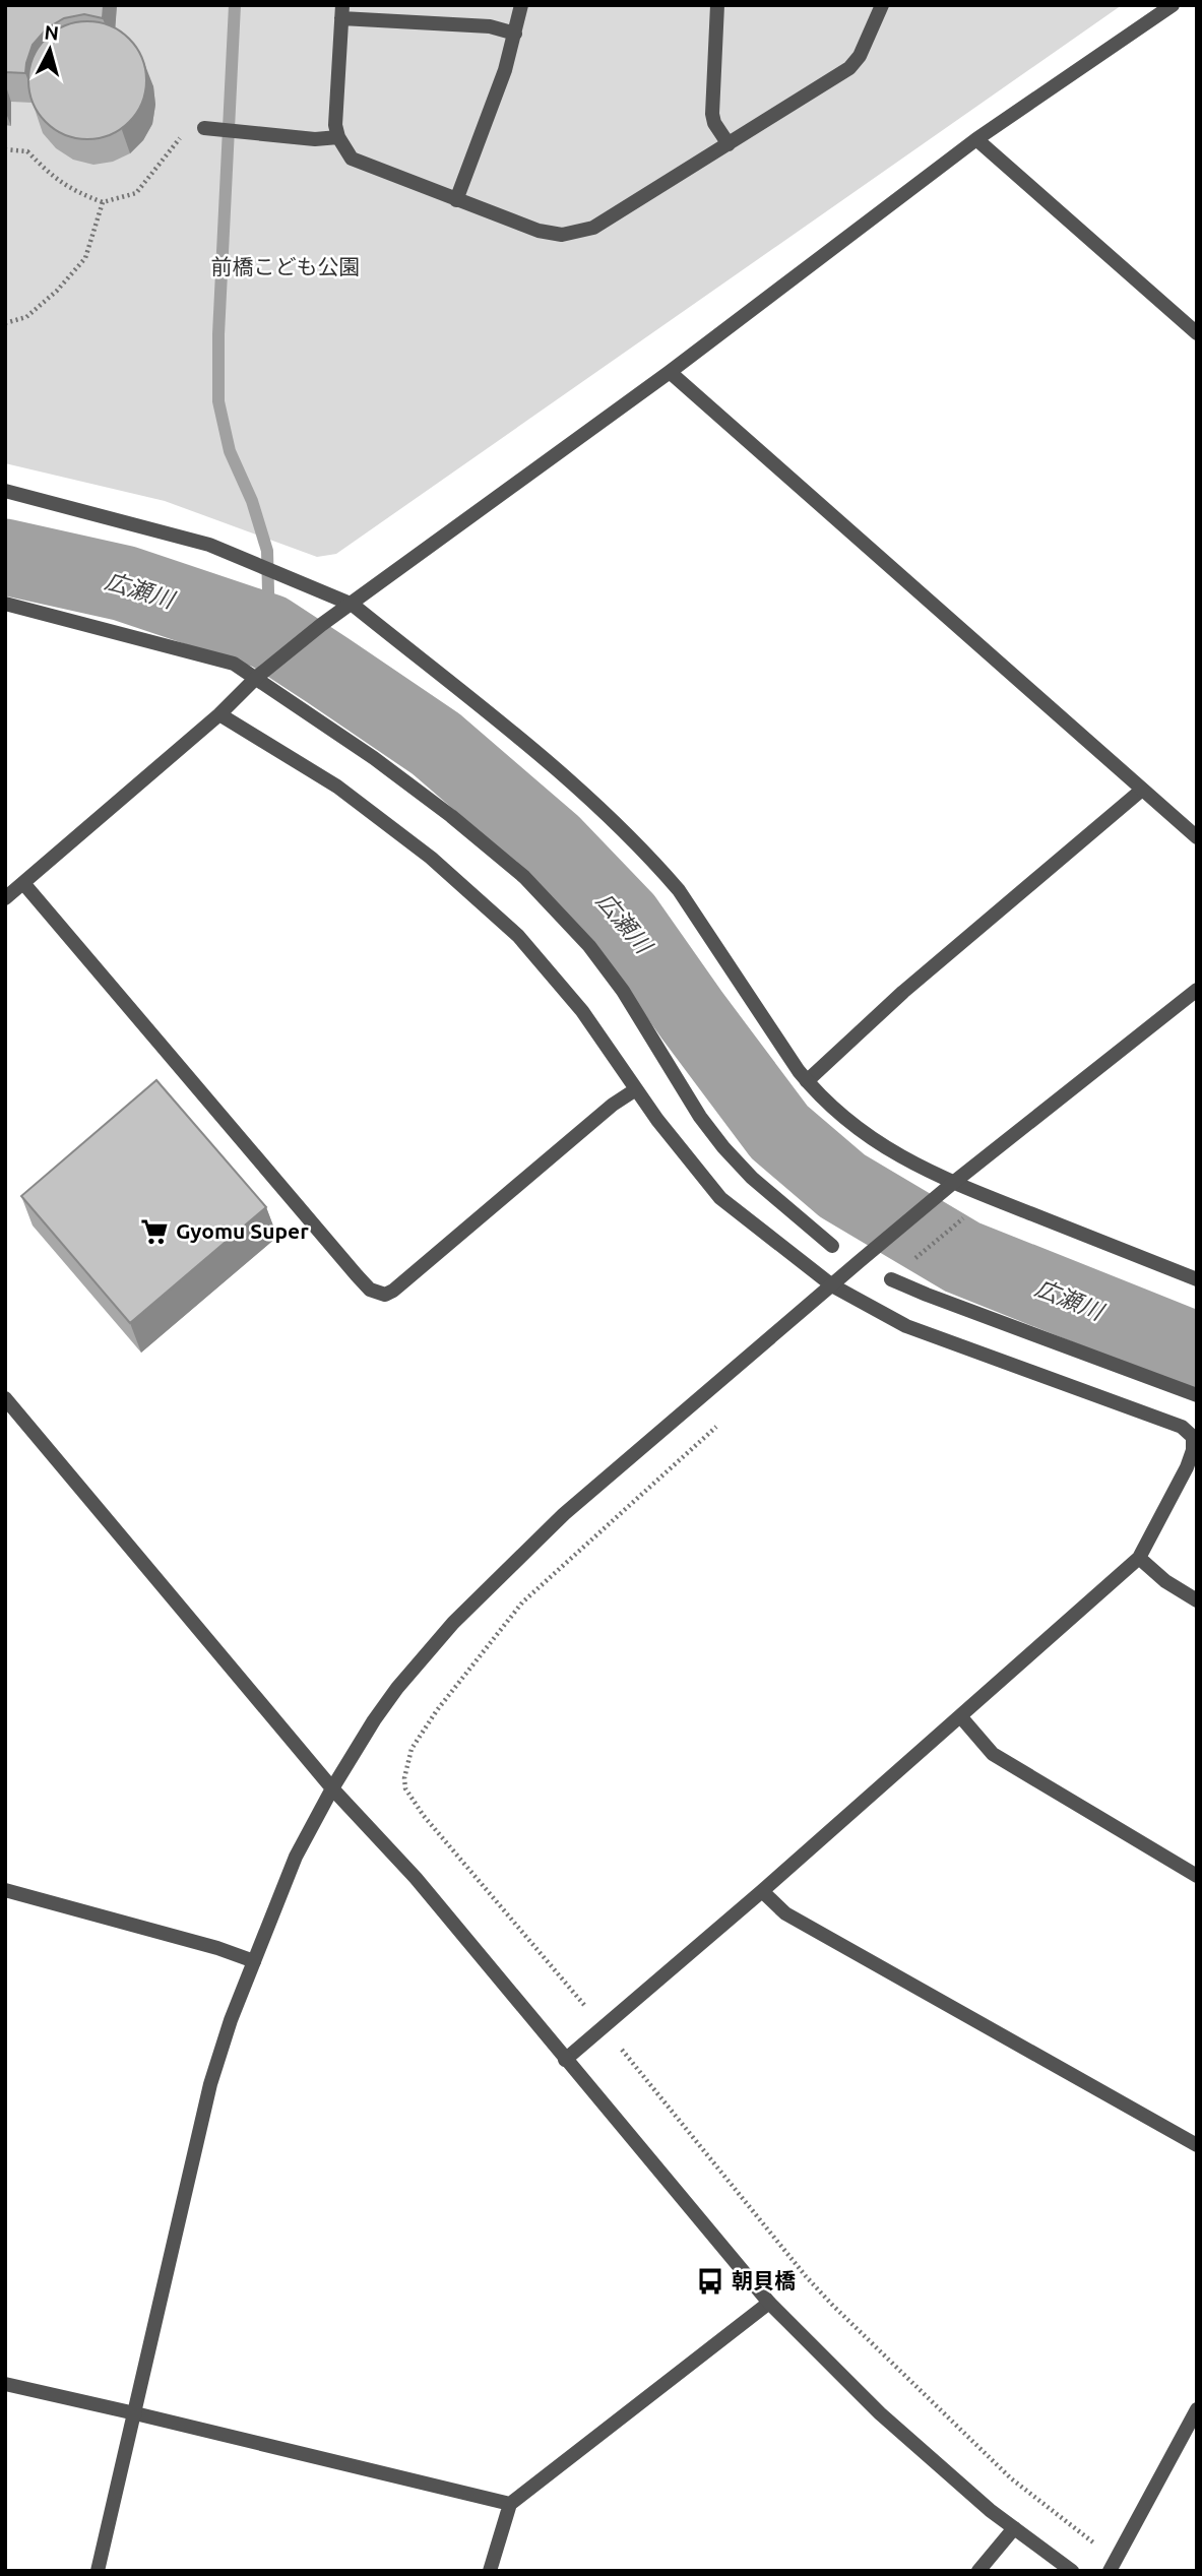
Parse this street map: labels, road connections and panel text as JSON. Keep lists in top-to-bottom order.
{
  "water": ["広瀬川"],
  "parks": ["前橋こども公園"],
  "places": {
    "supermarket": ["Gyomu Super"],
    "bus stop": ["朝貝橋"]
  },
  "north": "top"
}
